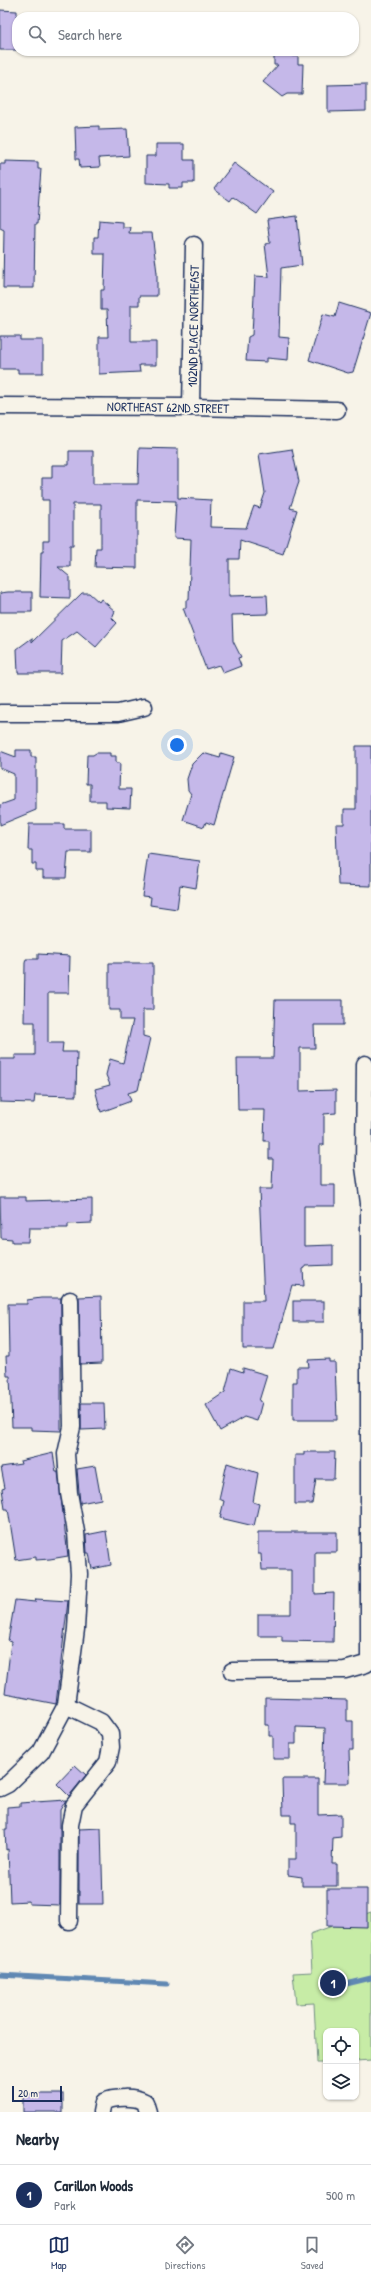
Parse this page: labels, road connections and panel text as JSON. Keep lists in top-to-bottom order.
{
  "streets": {
    "street": ["102ND PLACE NORTHEAST", "NORTHEAST 62ND STREET"]
  },
  "crossings": [
    ["102ND PLACE NORTHEAST", "NORTHEAST 62ND STREET"]
  ],
  "scale_bar": "20 m",
  "page": {
    "search": "Search here",
    "pins": "1",
    "scale": "20 m",
    "heading": "Nearby",
    "list": [
      {
        "mark": "1",
        "name": "Carillon Woods",
        "note": "Park",
        "value": "500 m"
      }
    ],
    "nav": ["Map", "Directions", "Saved"]
  }
}
